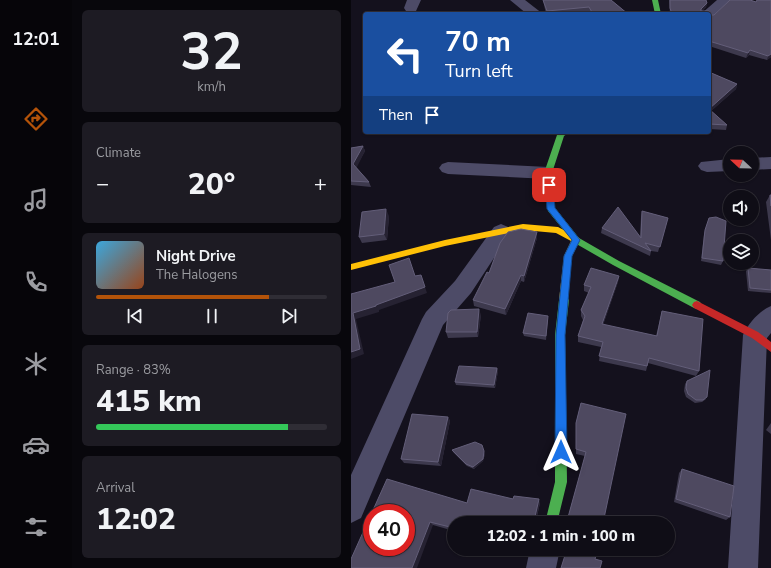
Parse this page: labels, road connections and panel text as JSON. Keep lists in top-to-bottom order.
{
  "north": "left",
  "page": {
    "tabs": "12:01",
    "tile": [
      ["32", "km/h"],
      "Climate",
      ["Range · 83%", "415 km"],
      ["Arrival", "12:02"]
    ],
    "turn": ["70 m", "Turn left"],
    "then": "Then",
    "heat": ["−", "20°", "+"],
    "song": ["Night Drive", "The Halogens"],
    "limit": "40",
    "trip": "12:02 · 1 min · 100 m"
  }
}
